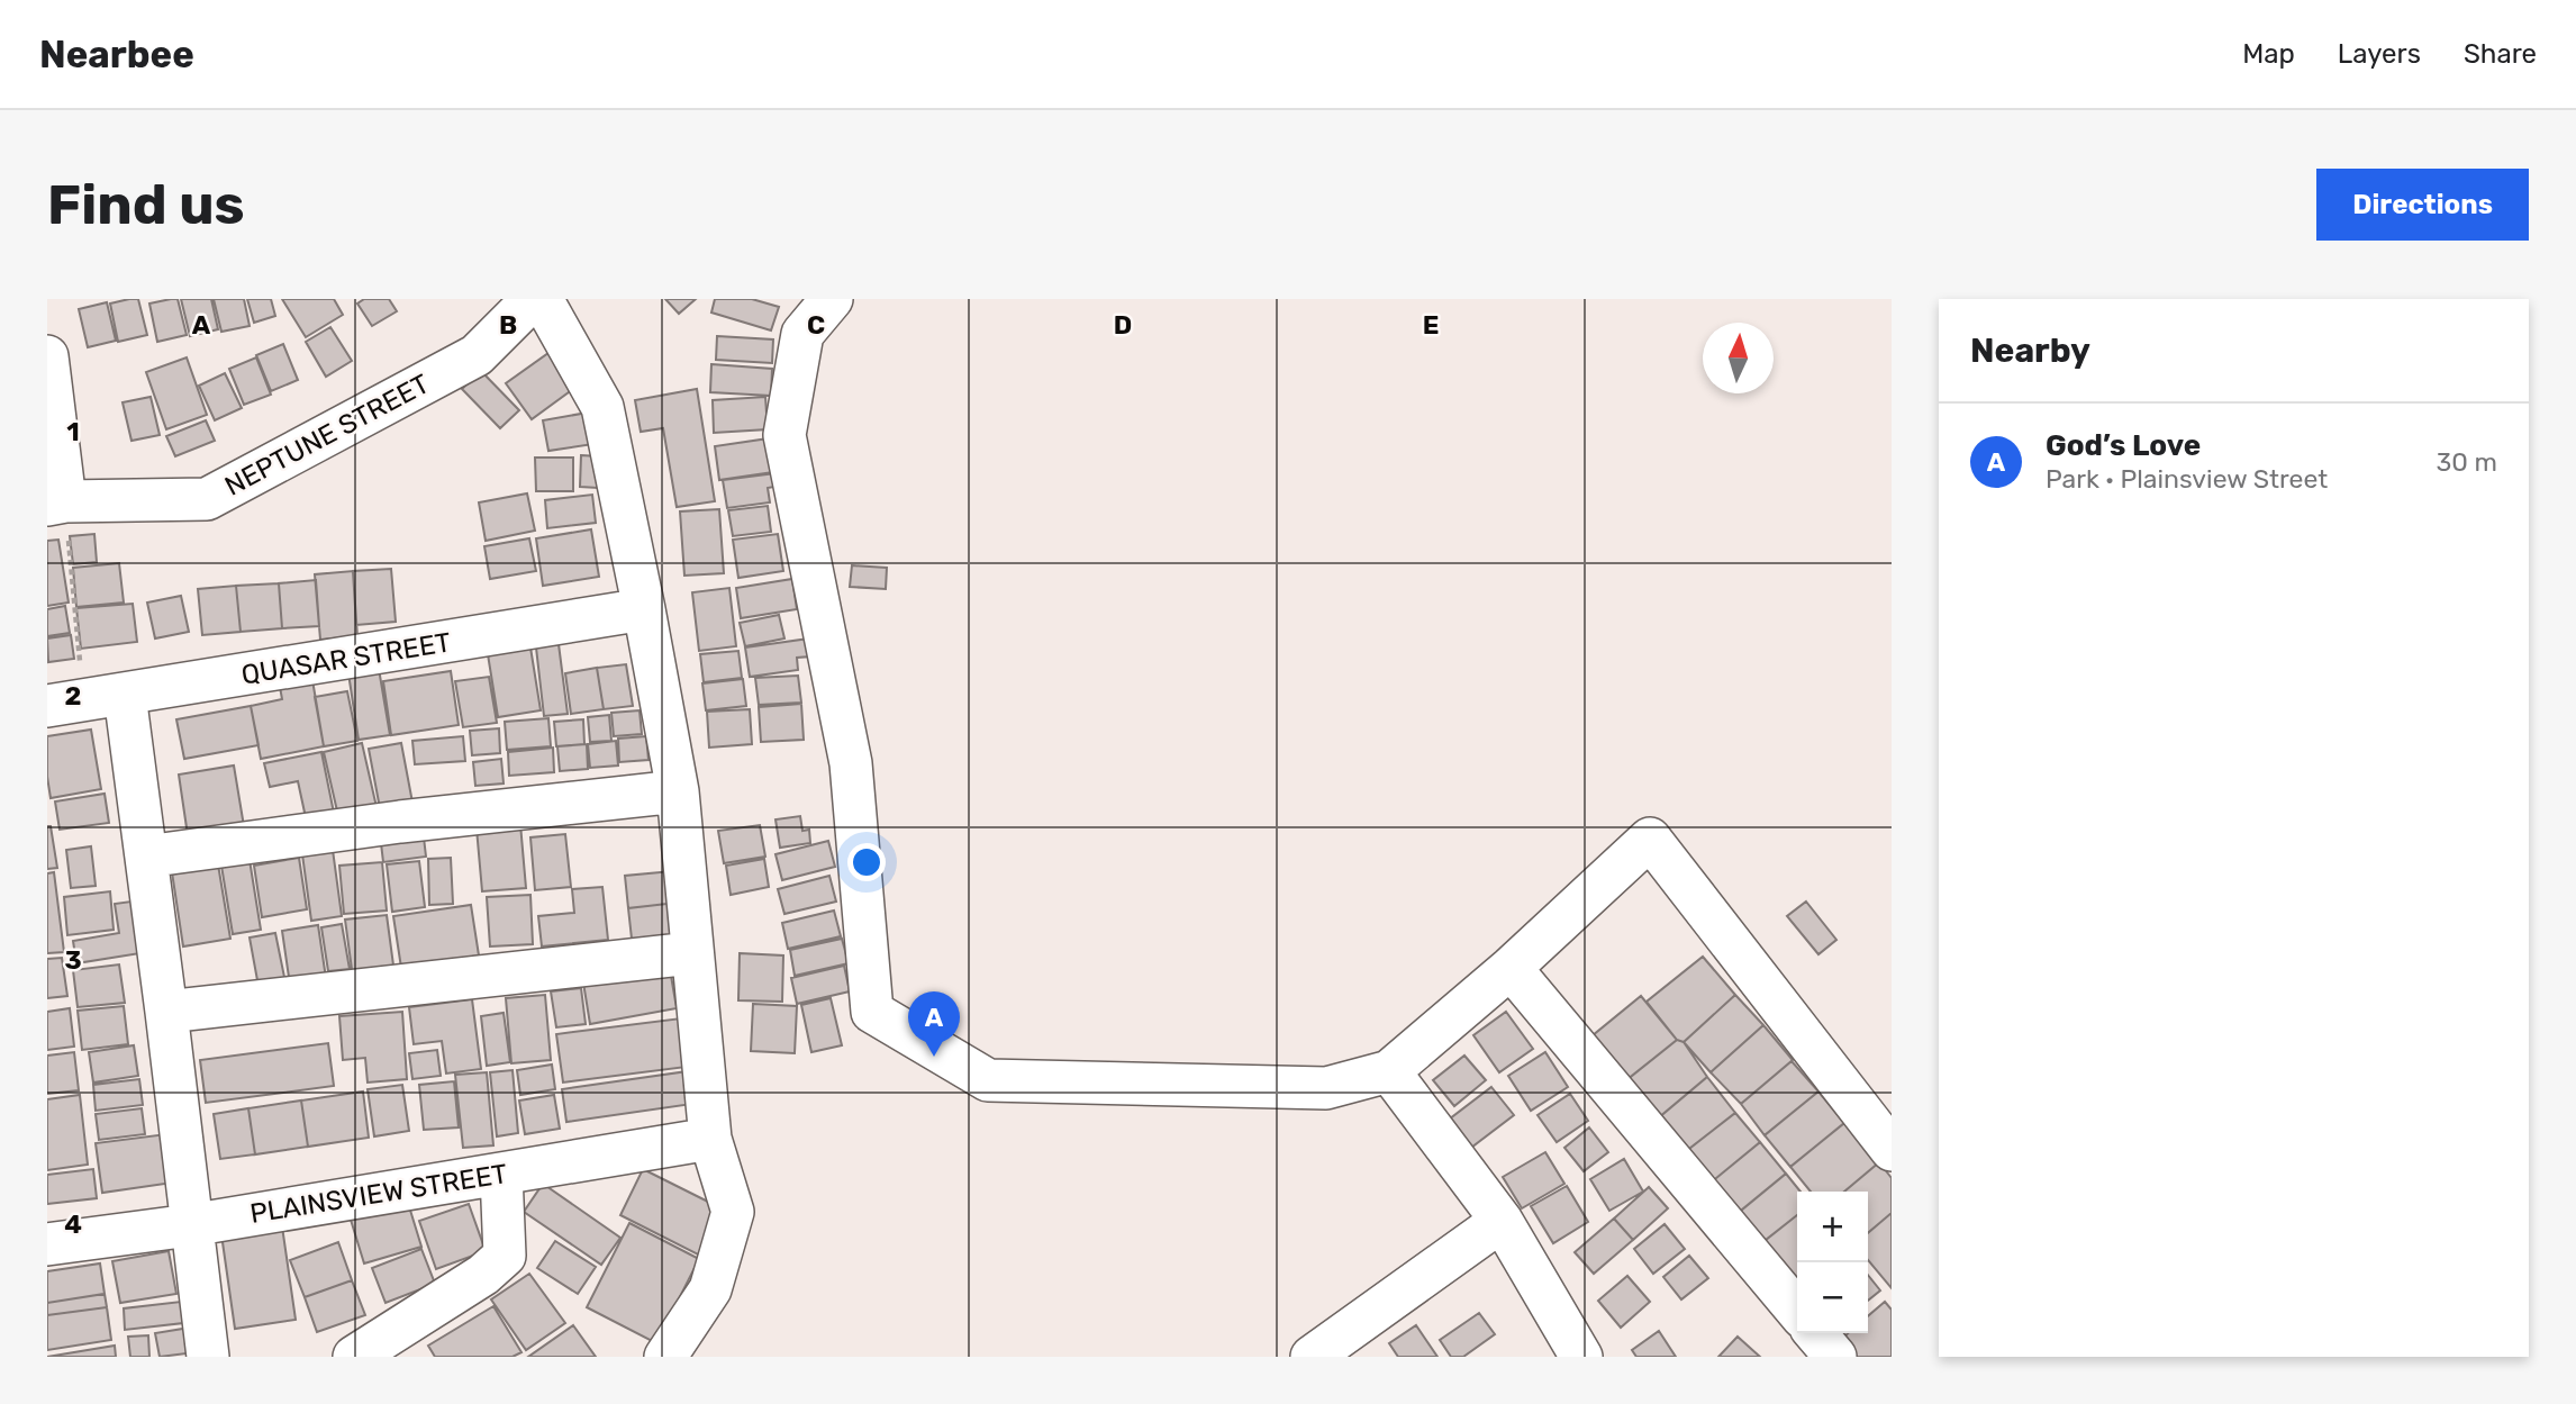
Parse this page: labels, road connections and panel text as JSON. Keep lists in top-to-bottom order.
{
  "streets": {
    "street": ["NEPTUNE STREET", "QUASAR STREET", "PLAINSVIEW STREET"]
  },
  "north": "top",
  "page": {
    "header": "Nearbee",
    "nav": ["Map", "Layers", "Share"],
    "buttons": "Directions",
    "title": "Find us",
    "heading": "Nearby",
    "list": [
      {
        "mark": "A",
        "name": "God’s Love",
        "note": "Park · Plainsview Street",
        "value": "30 m"
      }
    ],
    "pins": "A",
    "map_buttons": ["+", "−"]
  },
  "grid": {
    "columns": [
      "A",
      "B",
      "C",
      "D",
      "E"
    ],
    "rows": [
      "1",
      "2",
      "3",
      "4"
    ]
  }
}
